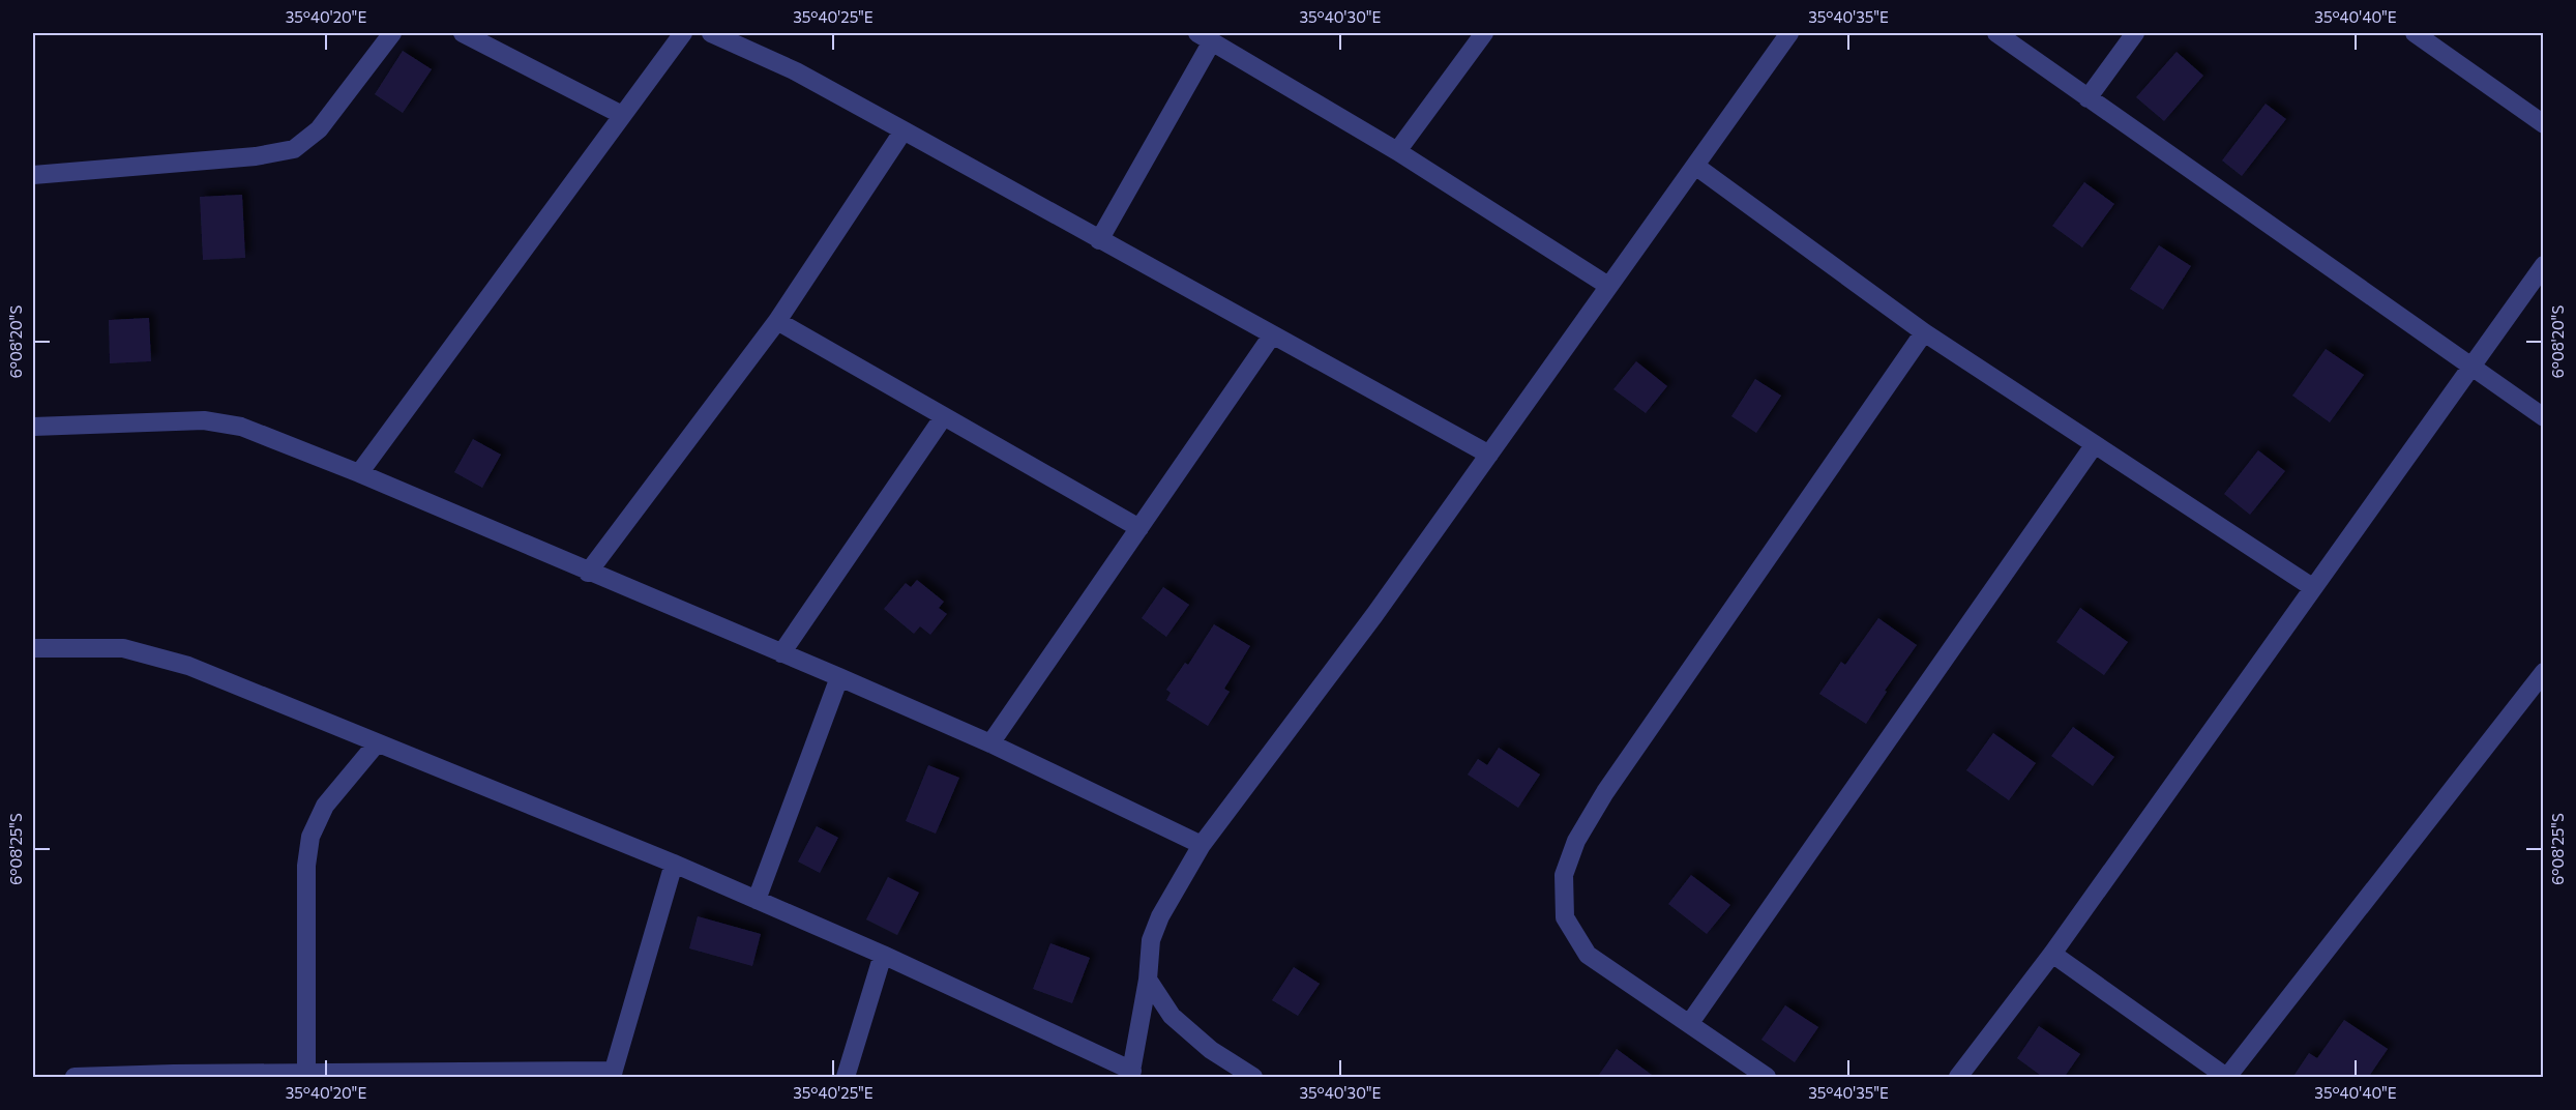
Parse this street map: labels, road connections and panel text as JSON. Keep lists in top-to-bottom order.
{
  "coordinates": [
    "35°40'20\"E",
    "35°40'25\"E",
    "35°40'30\"E",
    "35°40'35\"E",
    "35°40'40\"E",
    "6°08'20\"S",
    "6°08'25\"S"
  ]
}
